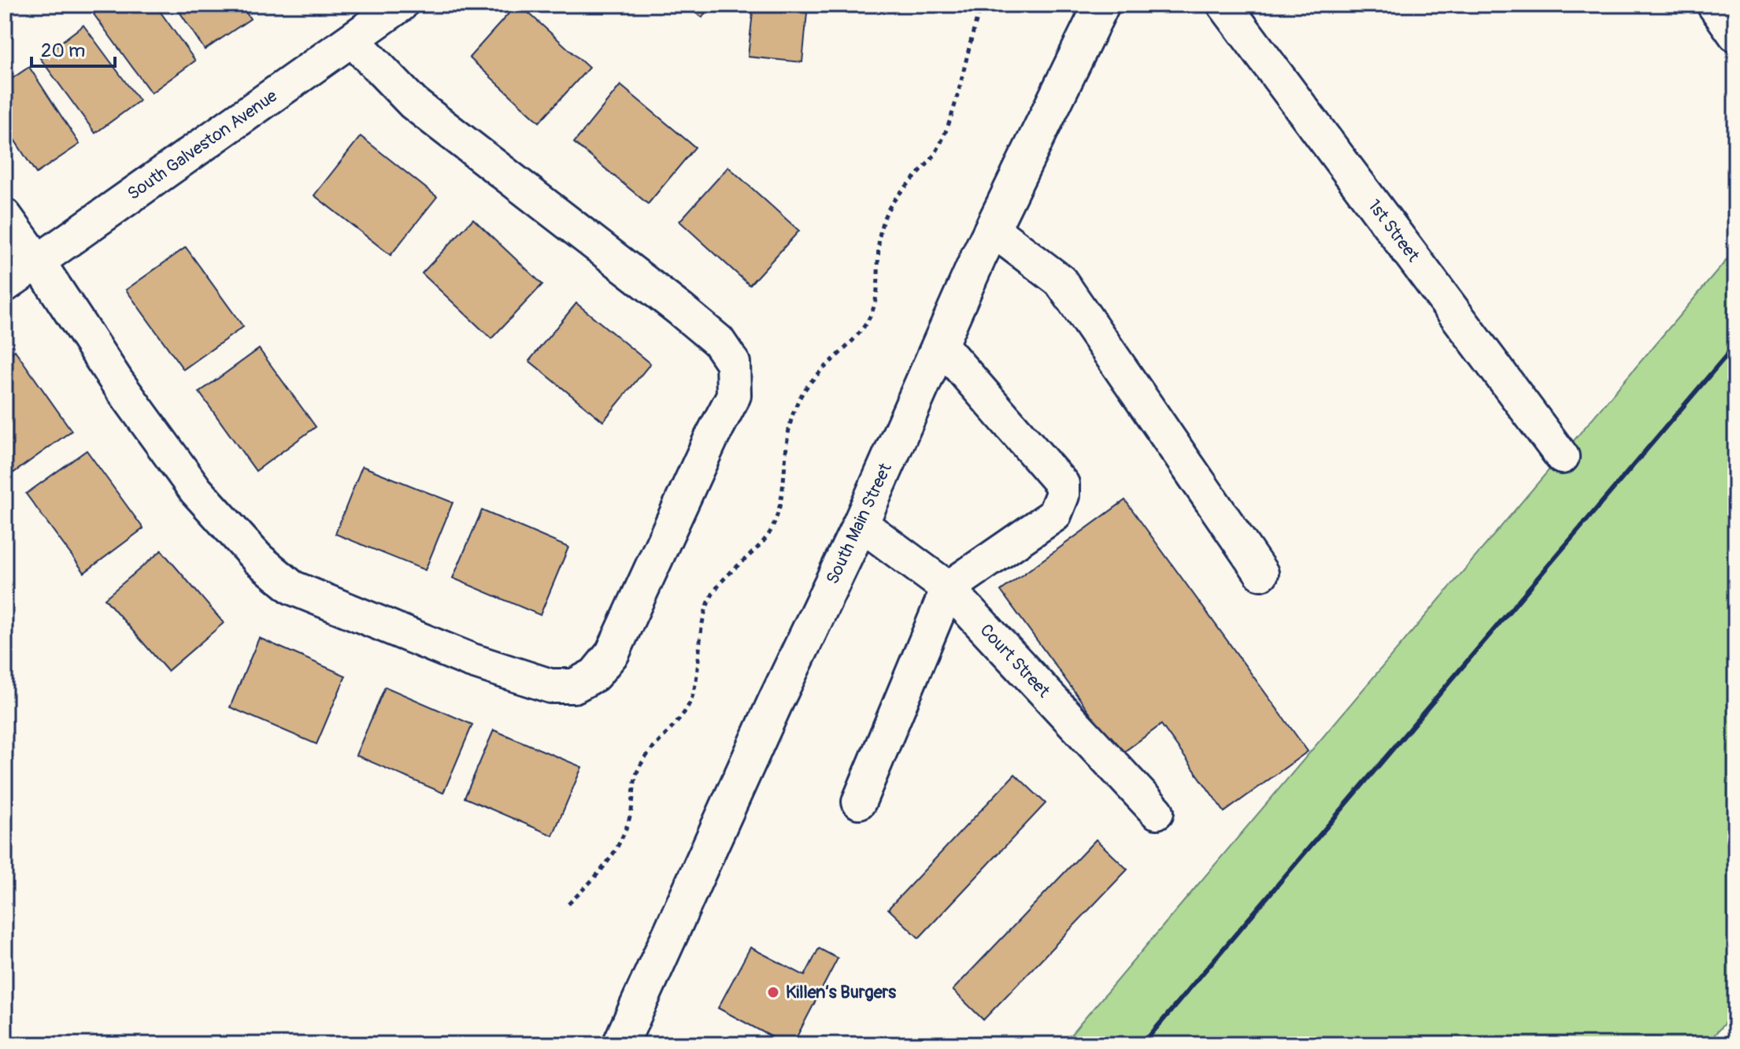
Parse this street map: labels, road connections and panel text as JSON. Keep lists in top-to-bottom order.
{
  "streets": {
    "main road": ["South Main Street"],
    "street": ["South Galveston Avenue", "1st Street", "Court Street"]
  },
  "crossings": [
    ["South Main Street", "Court Street"]
  ],
  "places": ["Killen’s Burgers"],
  "scale_bar": "20 m"
}
